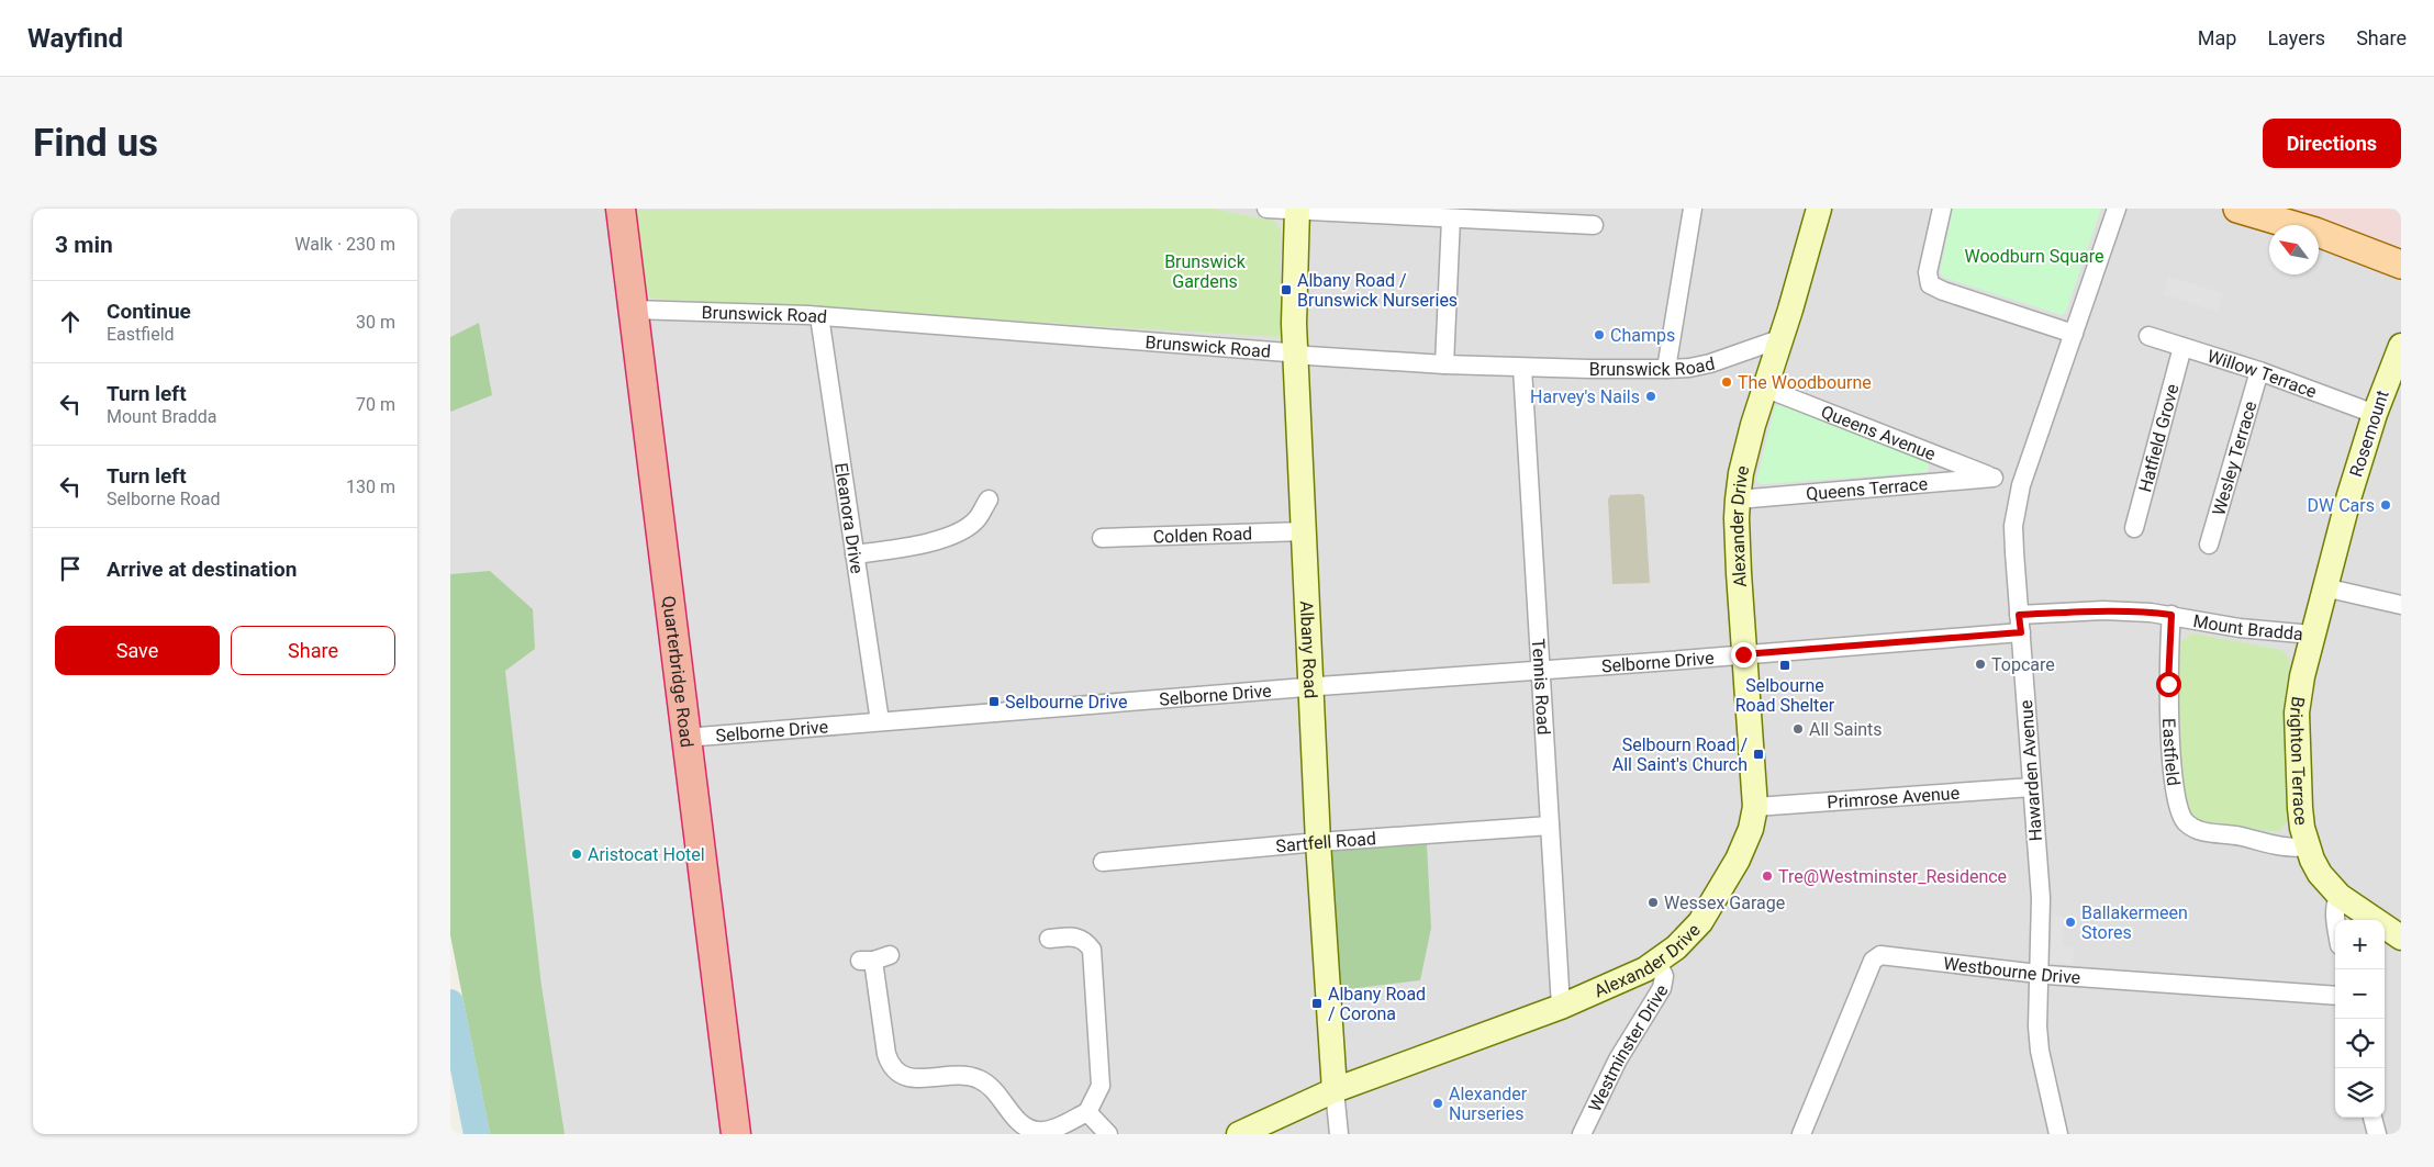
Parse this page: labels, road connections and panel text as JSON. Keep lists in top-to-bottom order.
{
  "streets": {
    "highway": ["Quarterbridge Road"],
    "main road": [
      "Rosemount",
      "Alexander Drive",
      "Albany Road",
      "Brighton Terrace"
    ],
    "street": [
      "Brunswick Road",
      "Willow Terrace",
      "Queens Avenue",
      "Hatfield Grove",
      "Wesley Terrace",
      "Queens Terrace",
      "Eleanora Drive",
      "Colden Road",
      "Mount Bradda",
      "Selborne Drive",
      "Tennis Road",
      "Eastfield",
      "Hawarden Avenue",
      "Primrose Avenue",
      "Sartfell Road",
      "Westbourne Drive",
      "Westminster Drive"
    ]
  },
  "crossings": [
    ["Brunswick Road", "Eleanora Drive"],
    ["Brunswick Road", "Alexander Drive"],
    ["Brunswick Road", "Albany Road"],
    ["Brunswick Road", "Quarterbridge Road"],
    ["Brunswick Road", "Tennis Road"],
    ["Willow Terrace", "Rosemount"],
    ["Willow Terrace", "Hatfield Grove"],
    ["Willow Terrace", "Wesley Terrace"],
    ["Queens Avenue", "Queens Terrace"],
    ["Queens Avenue", "Alexander Drive"],
    ["Rosemount", "Brighton Terrace"],
    ["Queens Terrace", "Alexander Drive"],
    ["Eleanora Drive", "Selborne Drive"],
    ["Alexander Drive", "Mount Bradda"],
    ["Alexander Drive", "Albany Road"],
    ["Alexander Drive", "Selborne Drive"],
    ["Alexander Drive", "Tennis Road"],
    ["Alexander Drive", "Primrose Avenue"],
    ["Alexander Drive", "Westminster Drive"],
    ["Colden Road", "Albany Road"],
    ["Mount Bradda", "Selborne Drive"],
    ["Mount Bradda", "Eastfield"],
    ["Mount Bradda", "Brighton Terrace"],
    ["Mount Bradda", "Hawarden Avenue"],
    ["Albany Road", "Selborne Drive"],
    ["Albany Road", "Sartfell Road"],
    ["Selborne Drive", "Quarterbridge Road"],
    ["Selborne Drive", "Tennis Road"],
    ["Tennis Road", "Sartfell Road"],
    ["Eastfield", "Brighton Terrace"],
    ["Hawarden Avenue", "Primrose Avenue"],
    ["Hawarden Avenue", "Westbourne Drive"]
  ],
  "parks": ["Woodburn Square", "Brunswick Gardens"],
  "places": {
    "transit": [
      "Albany Road / Brunswick Nurseries",
      "Selbourne Road Shelter",
      "Selbourne Drive",
      "Selbourn Road / All Saint's Church",
      "Albany Road / Corona"
    ],
    "other": [
      "Champs",
      "The Woodbourne",
      "Harvey's Nails",
      "DW Cars",
      "Topcare",
      "All Saints",
      "Aristocat Hotel",
      "Tre@Westminster_Residence",
      "Wessex Garage",
      "Ballakermeen Stores",
      "Alexander Nurseries"
    ]
  },
  "north": "top left",
  "page": {
    "header": "Wayfind",
    "nav": ["Map", "Layers", "Share"],
    "buttons": [
      "Directions",
      ["Save", "Share"]
    ],
    "title": "Find us",
    "heading": ["3 min", "Walk · 230 m"],
    "list": [
      ["Continue", "Eastfield", "30 m"],
      ["Turn left", "Mount Bradda", "70 m"],
      ["Turn left", "Selborne Road", "130 m"],
      "Arrive at destination"
    ],
    "map_buttons": ["+", "−"]
  }
}
